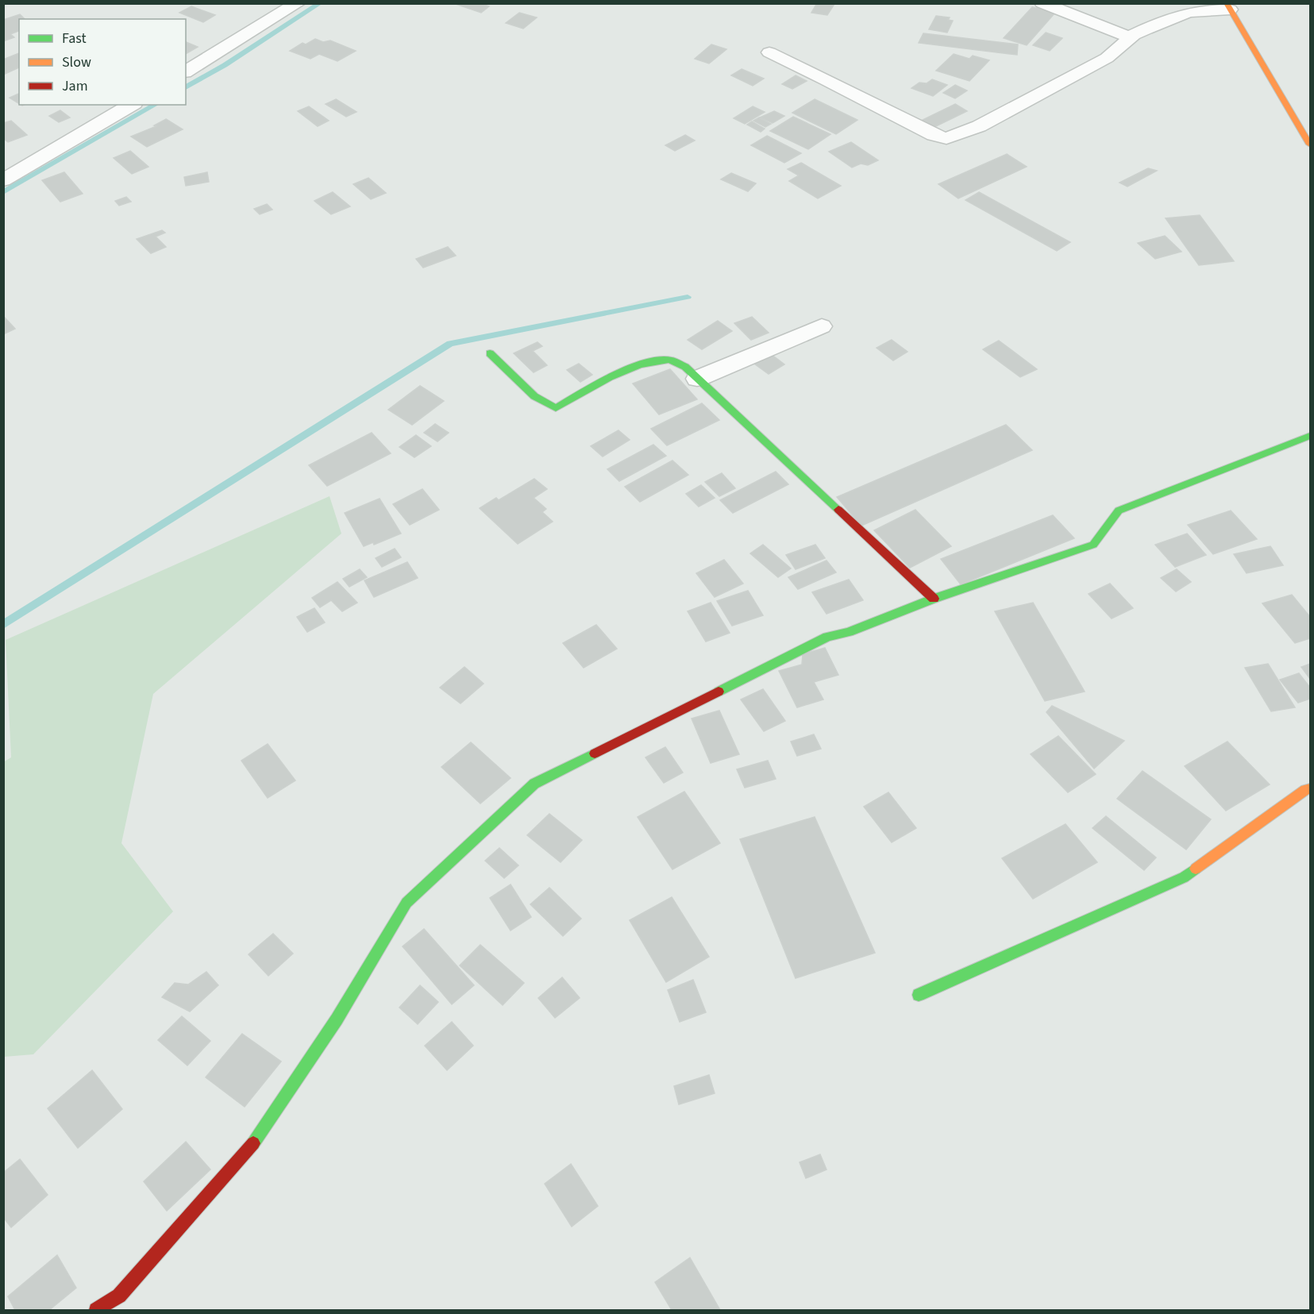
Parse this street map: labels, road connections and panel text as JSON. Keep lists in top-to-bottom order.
{
  "legend": ["Fast", "Slow", "Jam"]
}
